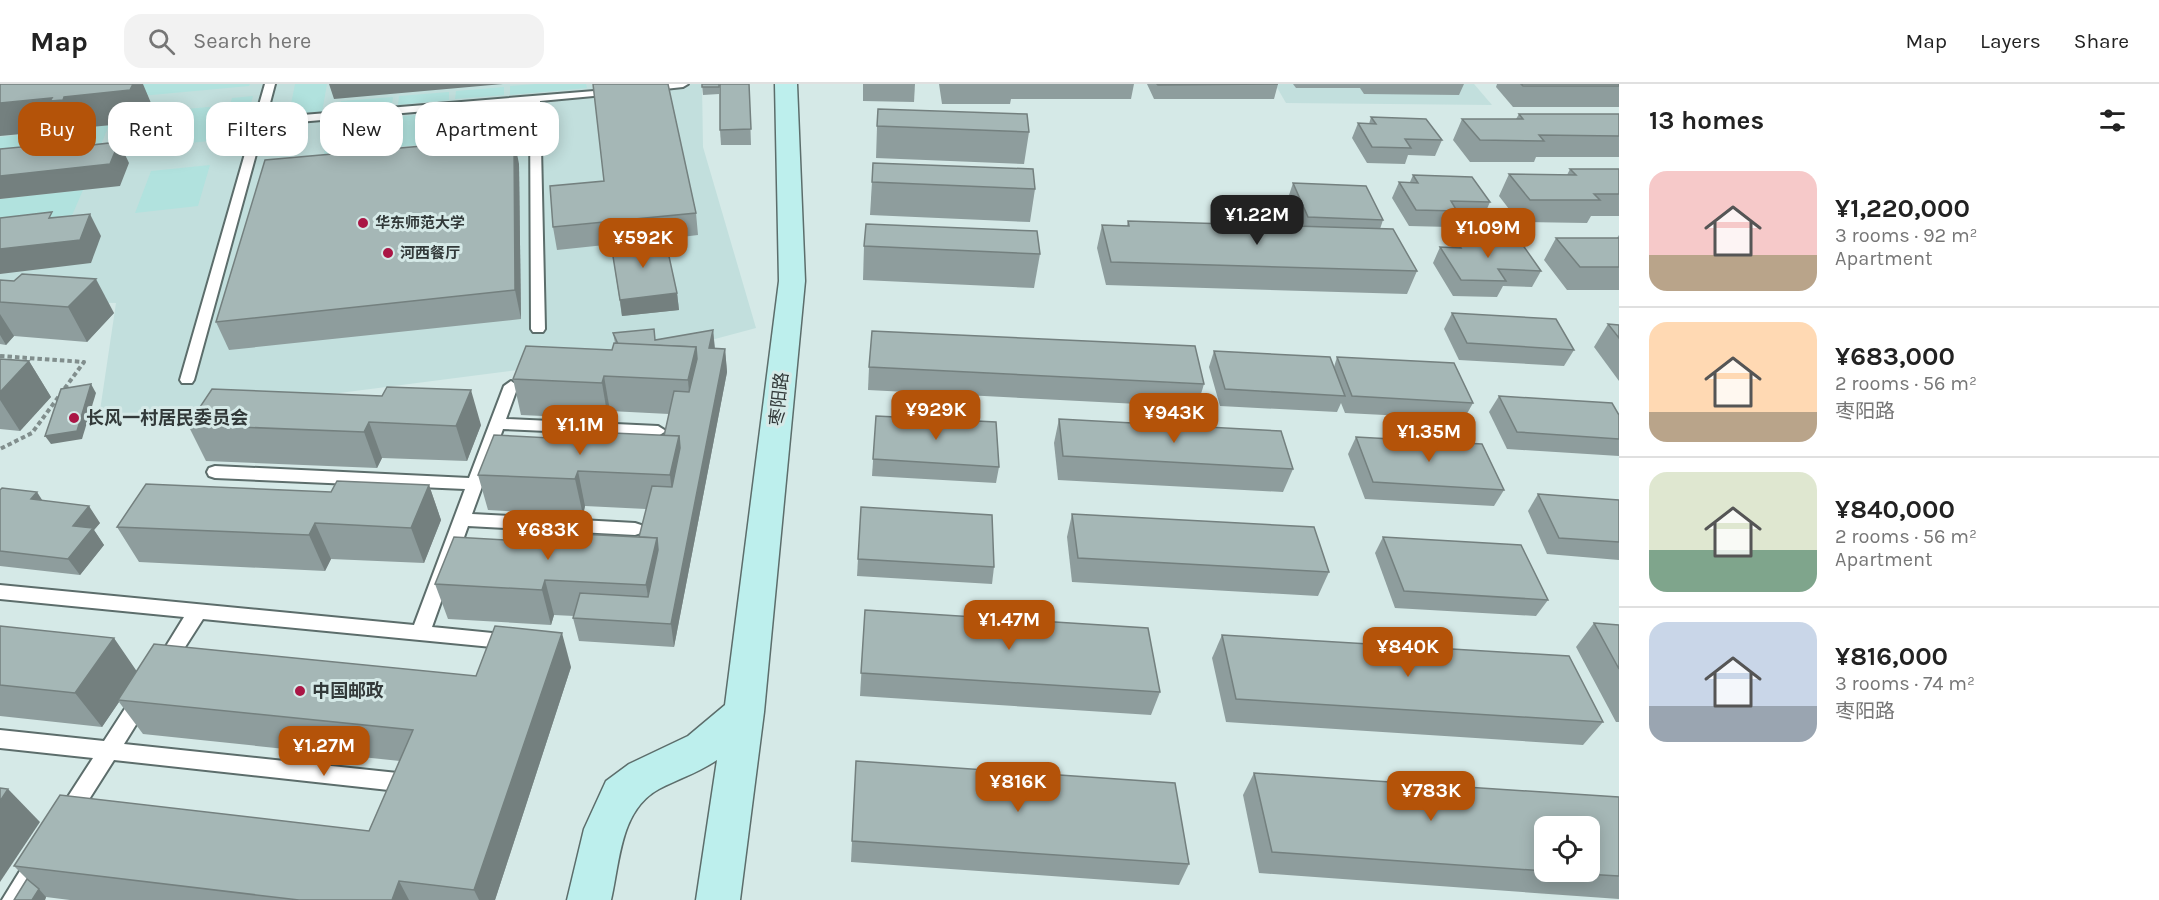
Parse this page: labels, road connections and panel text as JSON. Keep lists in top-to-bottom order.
{
  "streets": {
    "street": ["枣阳路"]
  },
  "places": [
    "华东师范大学",
    "河西餐厅",
    "长风一村居民委员会",
    "中国邮政"
  ],
  "page": {
    "header": "Map",
    "search": "Search here",
    "nav": ["Map", "Layers", "Share"],
    "heading": "13 homes",
    "chip": [
      "Buy",
      "Rent",
      "Filters",
      "New",
      "Apartment"
    ],
    "list": [
      {
        "name": "¥1,220,000",
        "note": "3 rooms · 92 m² · Apartment"
      },
      {
        "name": "¥683,000",
        "note": "2 rooms · 56 m² · 枣阳路"
      },
      {
        "name": "¥840,000",
        "note": "2 rooms · 56 m² · Apartment"
      },
      {
        "name": "¥816,000",
        "note": "3 rooms · 74 m² · 枣阳路"
      }
    ],
    "price": [
      "¥1.22M",
      "¥1.09M",
      "¥592K",
      "¥929K",
      "¥943K",
      "¥1.1M",
      "¥1.35M",
      "¥683K",
      "¥1.47M",
      "¥840K",
      "¥1.27M",
      "¥816K",
      "¥783K"
    ]
  }
}
